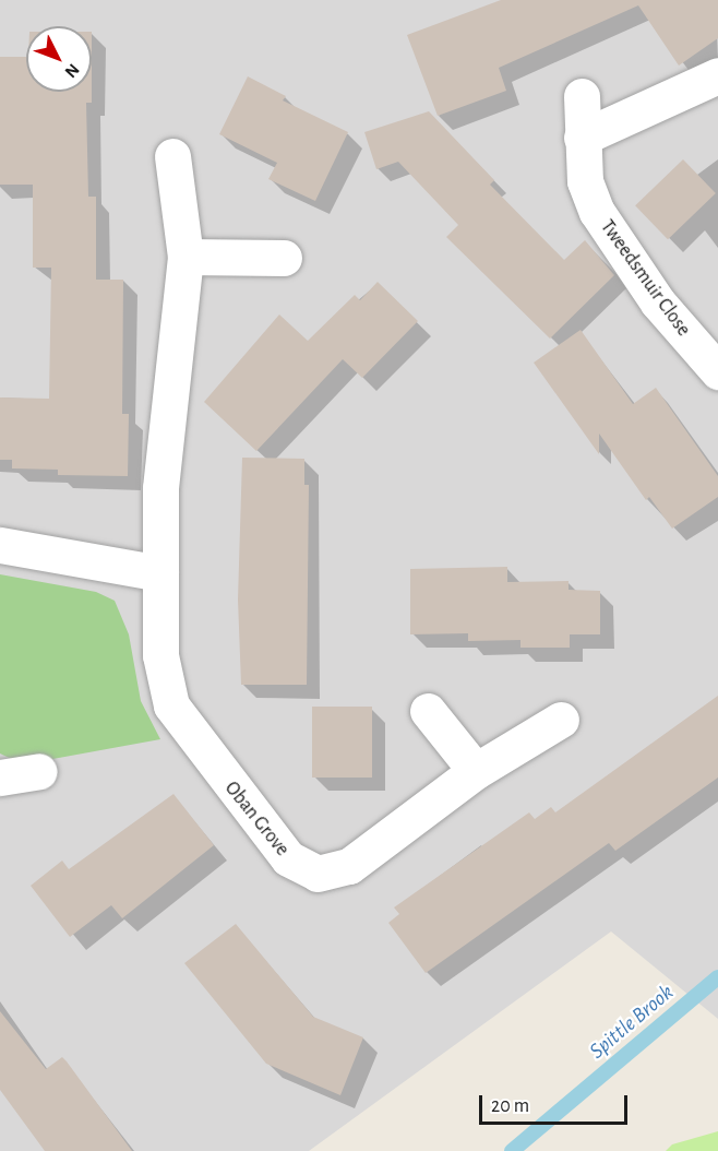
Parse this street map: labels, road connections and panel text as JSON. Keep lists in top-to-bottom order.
{
  "streets": {
    "street": ["Tweedsmuir Close", "Oban Grove"]
  },
  "water": ["Spittle Brook"],
  "scale_bar": "20 m",
  "north": "bottom right"
}
